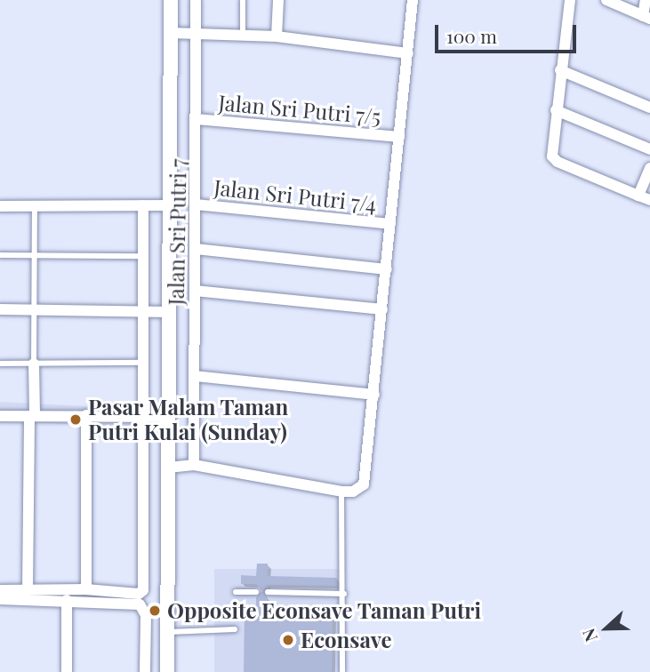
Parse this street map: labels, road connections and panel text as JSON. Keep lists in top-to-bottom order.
{
  "streets": {
    "street": ["Jalan Sri Putri 7/5", "Jalan Sri Putri 7/4", "Jalan Sri Putri 7"]
  },
  "crossings": [
    ["Jalan Sri Putri 7/5", "Jalan Sri Putri 7"],
    ["Jalan Sri Putri 7/4", "Jalan Sri Putri 7"]
  ],
  "places": ["Pasar Malam Taman Putri Kulai (Sunday)", "Opposite Econsave Taman Putri", "Econsave"],
  "scale_bar": "100 m",
  "north": "left"
}
